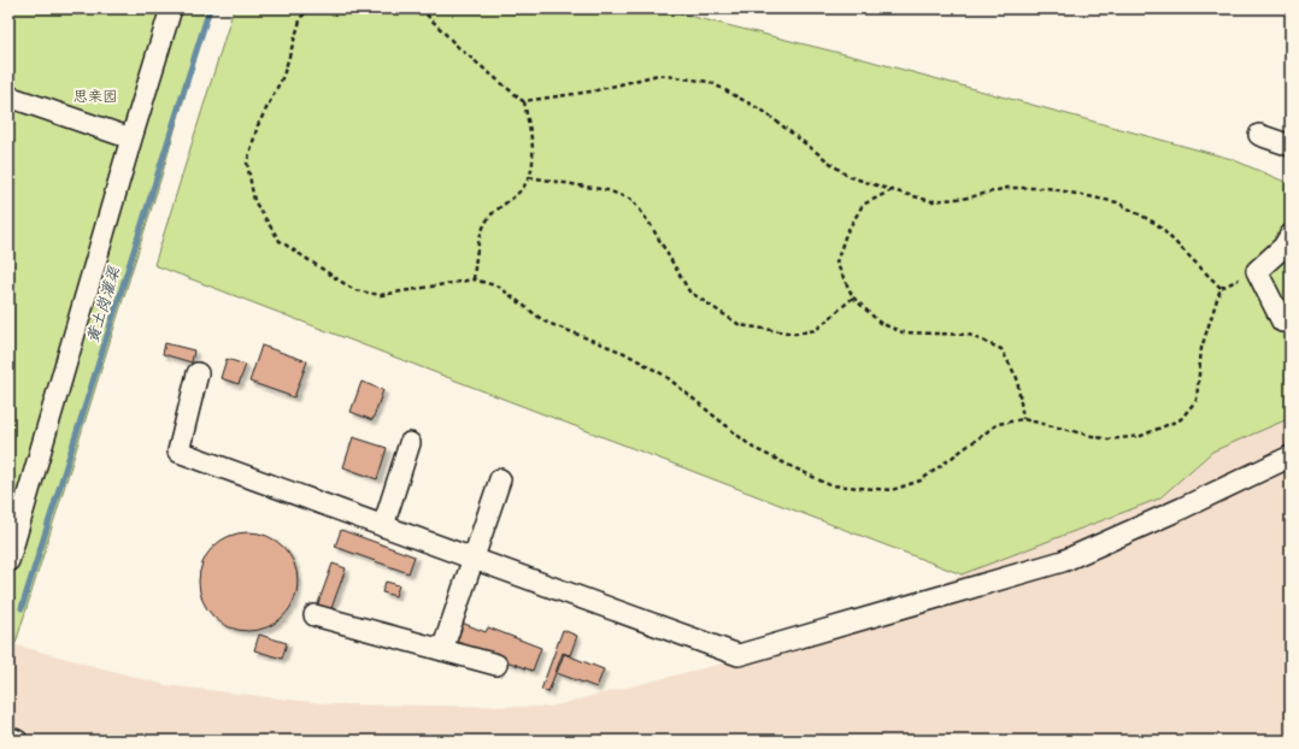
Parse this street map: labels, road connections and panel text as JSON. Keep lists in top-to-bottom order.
{
  "water": ["黄土岗灌渠"],
  "parks": ["思亲园"]
}
